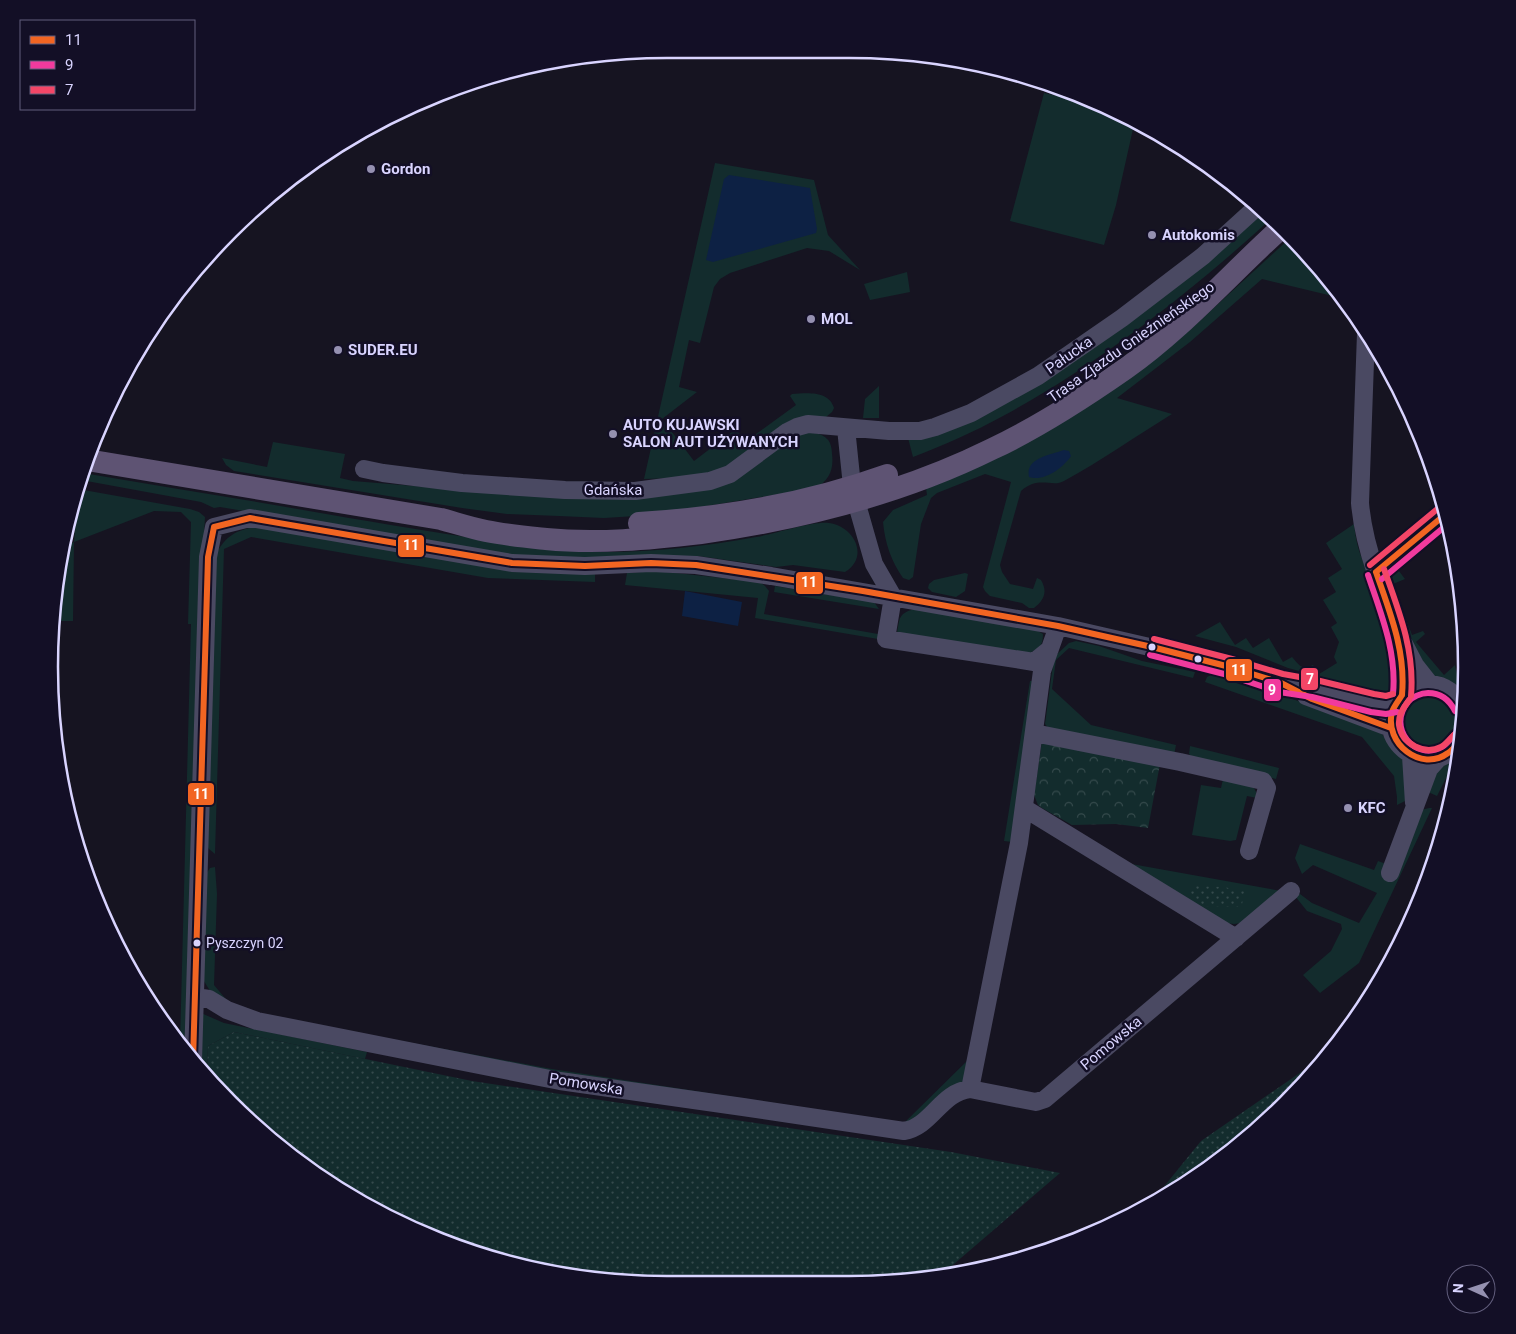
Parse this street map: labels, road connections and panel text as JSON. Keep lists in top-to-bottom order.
{
  "streets": {
    "main road": ["Trasa Zjazdu Gnieźnieńskiego"],
    "street": ["Pałucka", "Gdańska", "Pomowska"]
  },
  "crossings": [
    ["Pałucka", "Gdańska"]
  ],
  "places": [
    "Gordon",
    "Autokomis",
    "MOL",
    "SUDER.EU",
    "AUTO KUJAWSKI SALON AUT UŻYWANYCH",
    "KFC",
    "Pyszczyn 02"
  ],
  "lines": ["transit line 7", "transit line 11", "transit line 9"],
  "legend": ["11", "9", "7"],
  "north": "left"
}
